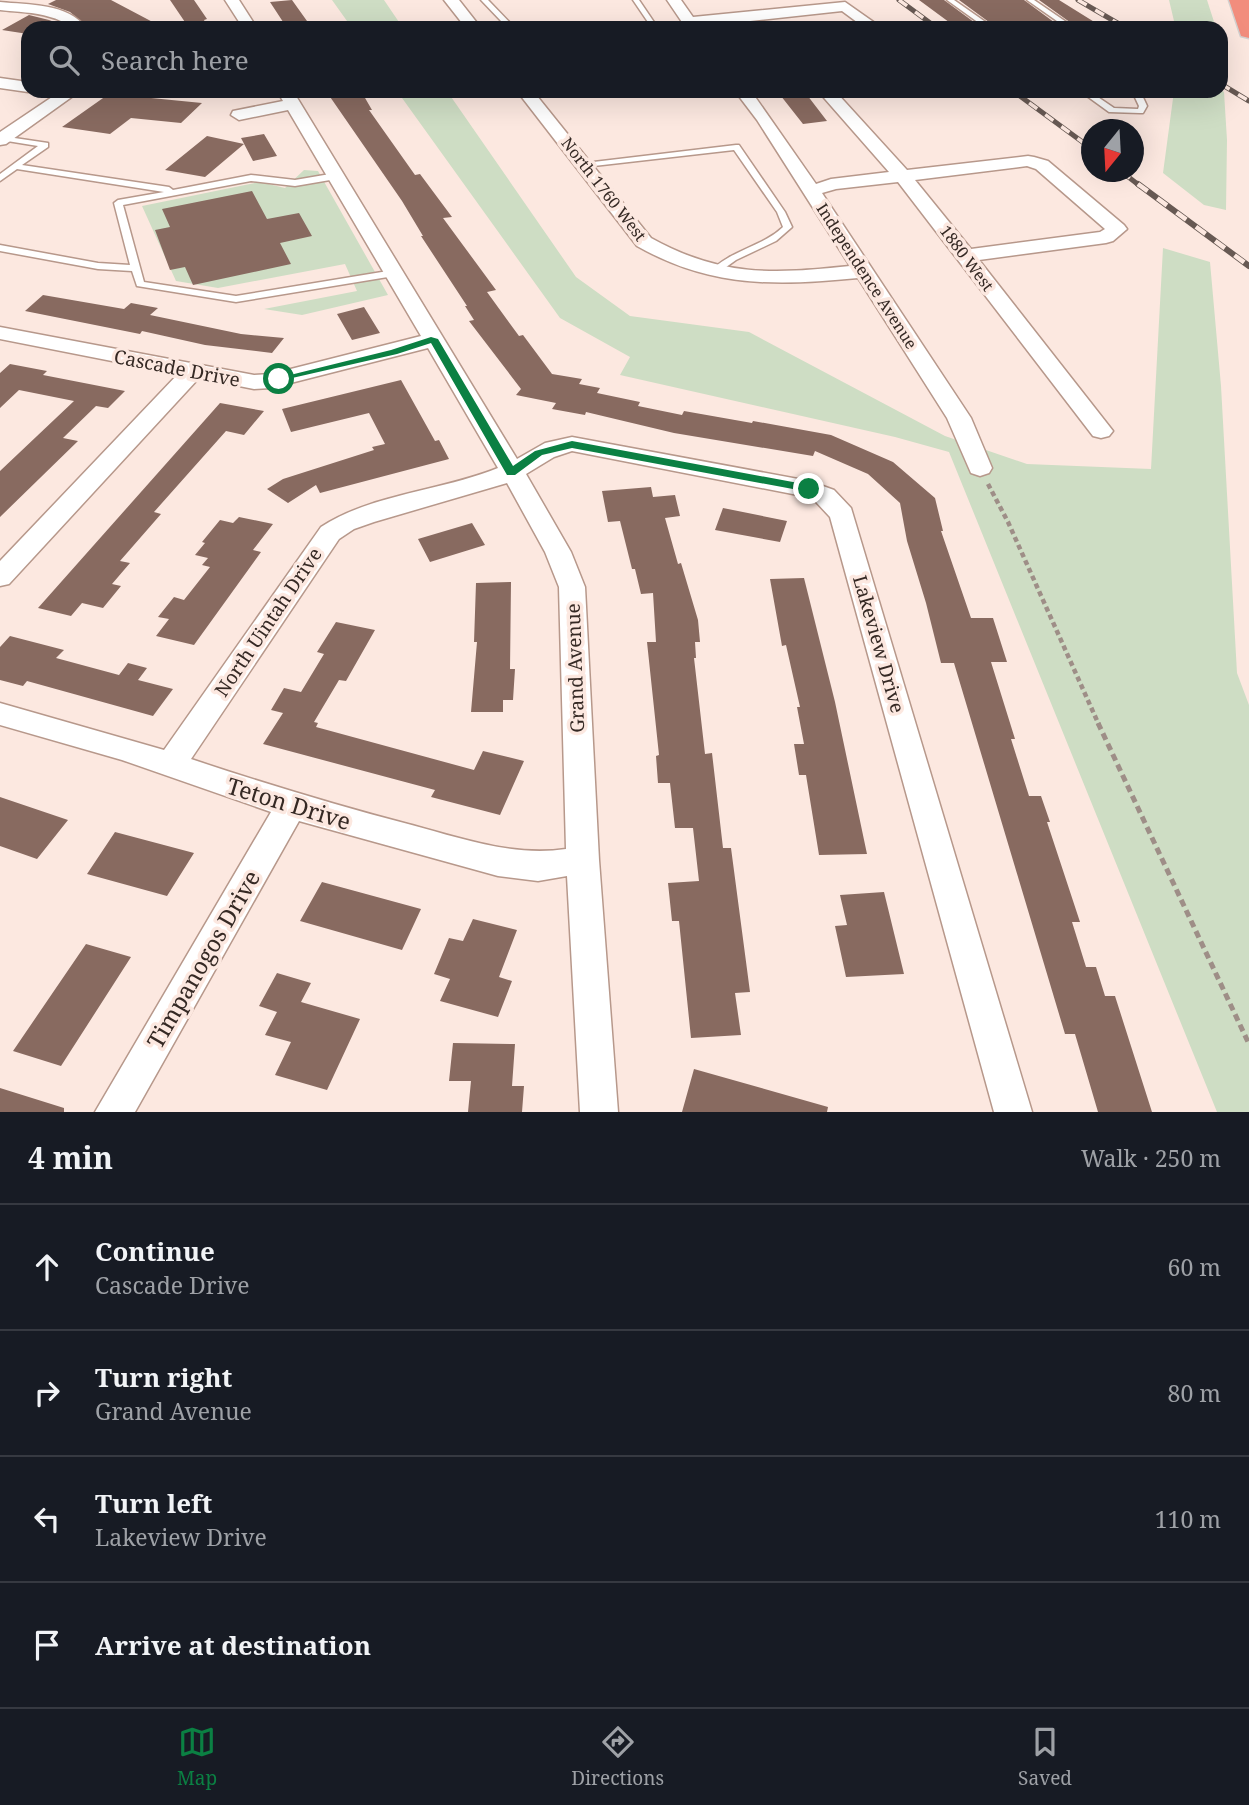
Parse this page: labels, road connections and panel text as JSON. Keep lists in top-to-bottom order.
{
  "streets": {
    "street": [
      "North 1760 West",
      "1880 West",
      "Independence Avenue",
      "Cascade Drive",
      "North Uintah Drive",
      "Lakeview Drive",
      "Grand Avenue",
      "Teton Drive",
      "Timpanogos Drive"
    ]
  },
  "crossings": [
    ["North 1760 West", "Independence Avenue"],
    ["Cascade Drive", "Grand Avenue"],
    ["North Uintah Drive", "Lakeview Drive"],
    ["North Uintah Drive", "Grand Avenue"],
    ["North Uintah Drive", "Teton Drive"],
    ["Lakeview Drive", "Grand Avenue"],
    ["Grand Avenue", "Teton Drive"],
    ["Teton Drive", "Timpanogos Drive"]
  ],
  "north": "bottom",
  "page": {
    "search": "Search here",
    "heading": ["4 min", "Walk · 250 m"],
    "list": [
      ["Continue", "Cascade Drive", "60 m"],
      ["Turn right", "Grand Avenue", "80 m"],
      ["Turn left", "Lakeview Drive", "110 m"],
      "Arrive at destination"
    ],
    "nav": ["Map", "Directions", "Saved"]
  }
}
